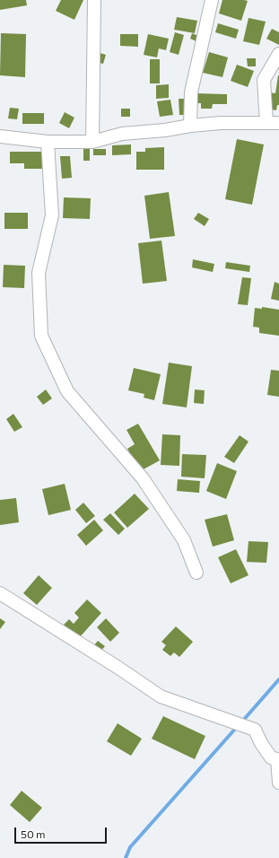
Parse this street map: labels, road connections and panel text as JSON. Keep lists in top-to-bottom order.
{
  "scale_bar": "50 m"
}
